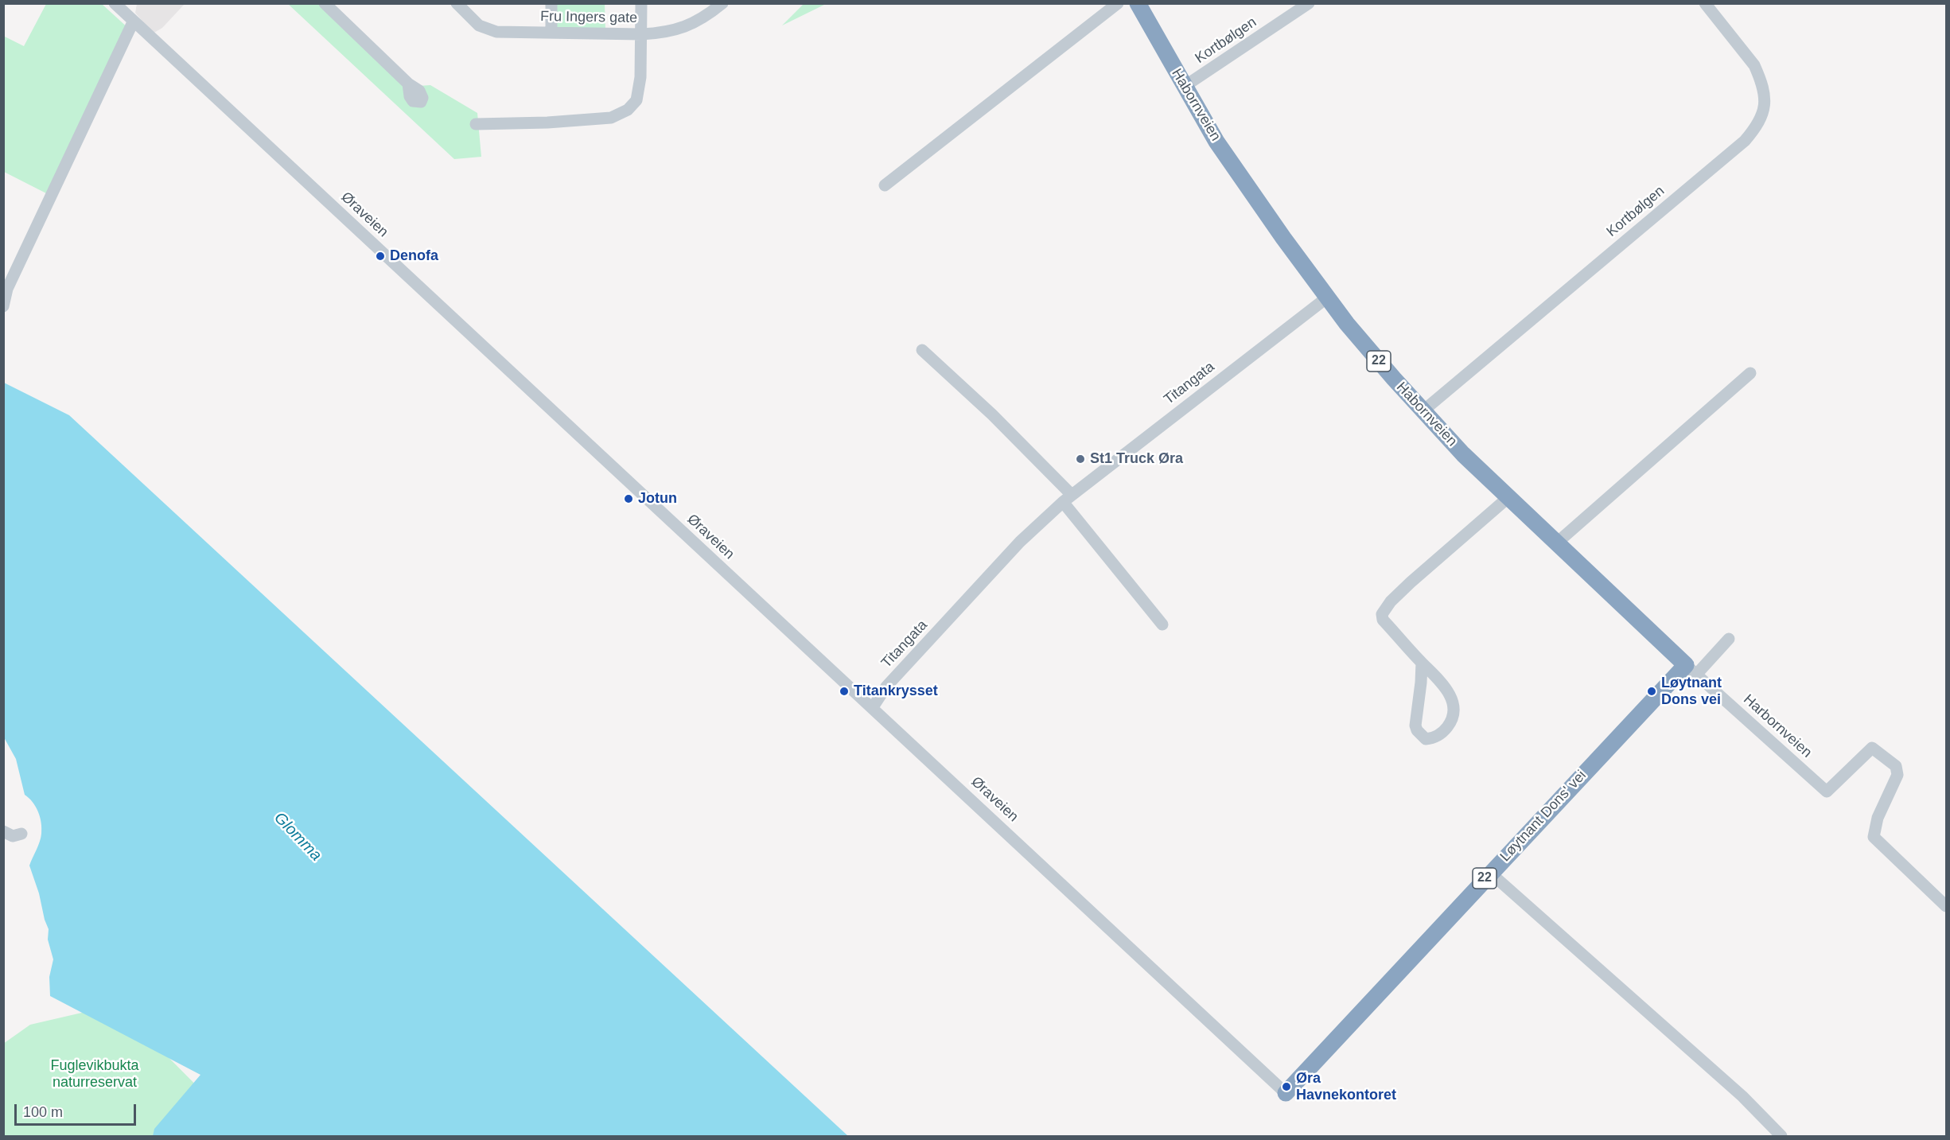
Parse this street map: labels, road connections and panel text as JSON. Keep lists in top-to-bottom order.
{
  "streets": {
    "highway": ["Habornveien", "22", "Løytnant Dons' vei"],
    "street": [
      "Fru Ingers gate",
      "Kortbølgen",
      "Øraveien",
      "Titangata",
      "Harbornveien"
    ]
  },
  "crossings": [
    ["Kortbølgen", "Habornveien"],
    ["Habornveien", "Titangata"],
    ["Habornveien", "Harbornveien"],
    ["Habornveien", "Løytnant Dons' vei"],
    ["Øraveien", "Titangata"],
    ["Øraveien", "Løytnant Dons' vei"],
    ["Harbornveien", "Løytnant Dons' vei"]
  ],
  "water": ["Glomma"],
  "parks": ["Fuglevikbukta naturreservat"],
  "places": [
    "Denofa",
    "St1 Truck Øra",
    "Jotun",
    "Titankrysset",
    "Løytnant Dons vei",
    "Øra Havnekontoret"
  ],
  "scale_bar": "100 m"
}
